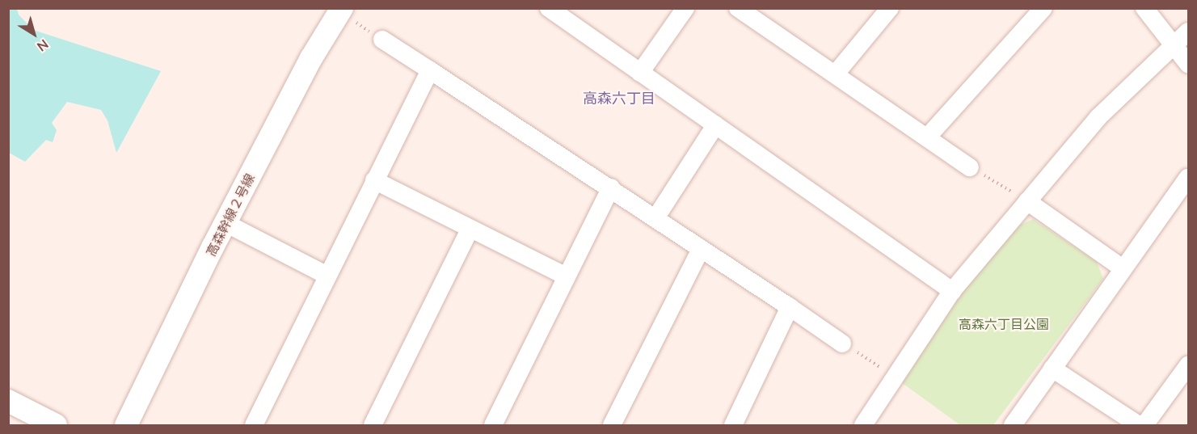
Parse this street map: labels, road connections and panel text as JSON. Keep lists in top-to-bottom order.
{
  "streets": {
    "street": ["高森幹線２号線"]
  },
  "districts": ["高森六丁目"],
  "parks": ["高森六丁目公園"],
  "north": "bottom right"
}
